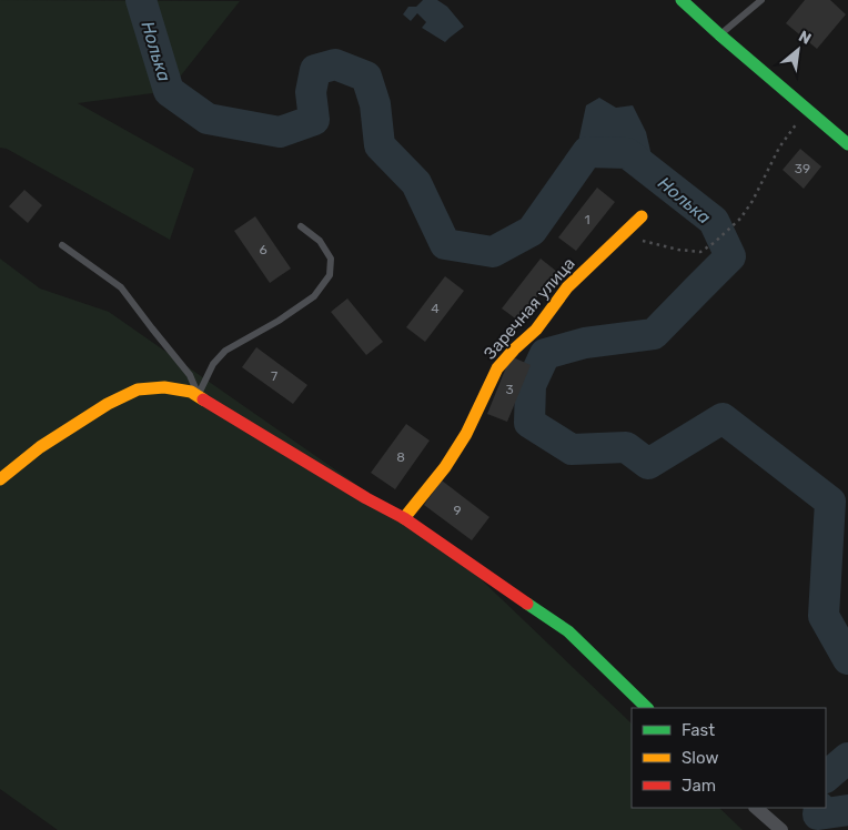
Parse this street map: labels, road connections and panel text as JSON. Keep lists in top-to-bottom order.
{
  "streets": {
    "street": ["Заречная улица"]
  },
  "water": ["Нолька"],
  "house_numbers": [
    "39",
    "1",
    "6",
    "4",
    "7",
    "3",
    "8",
    "9"
  ],
  "legend": ["Fast", "Slow", "Jam"],
  "north": "top right"
}
